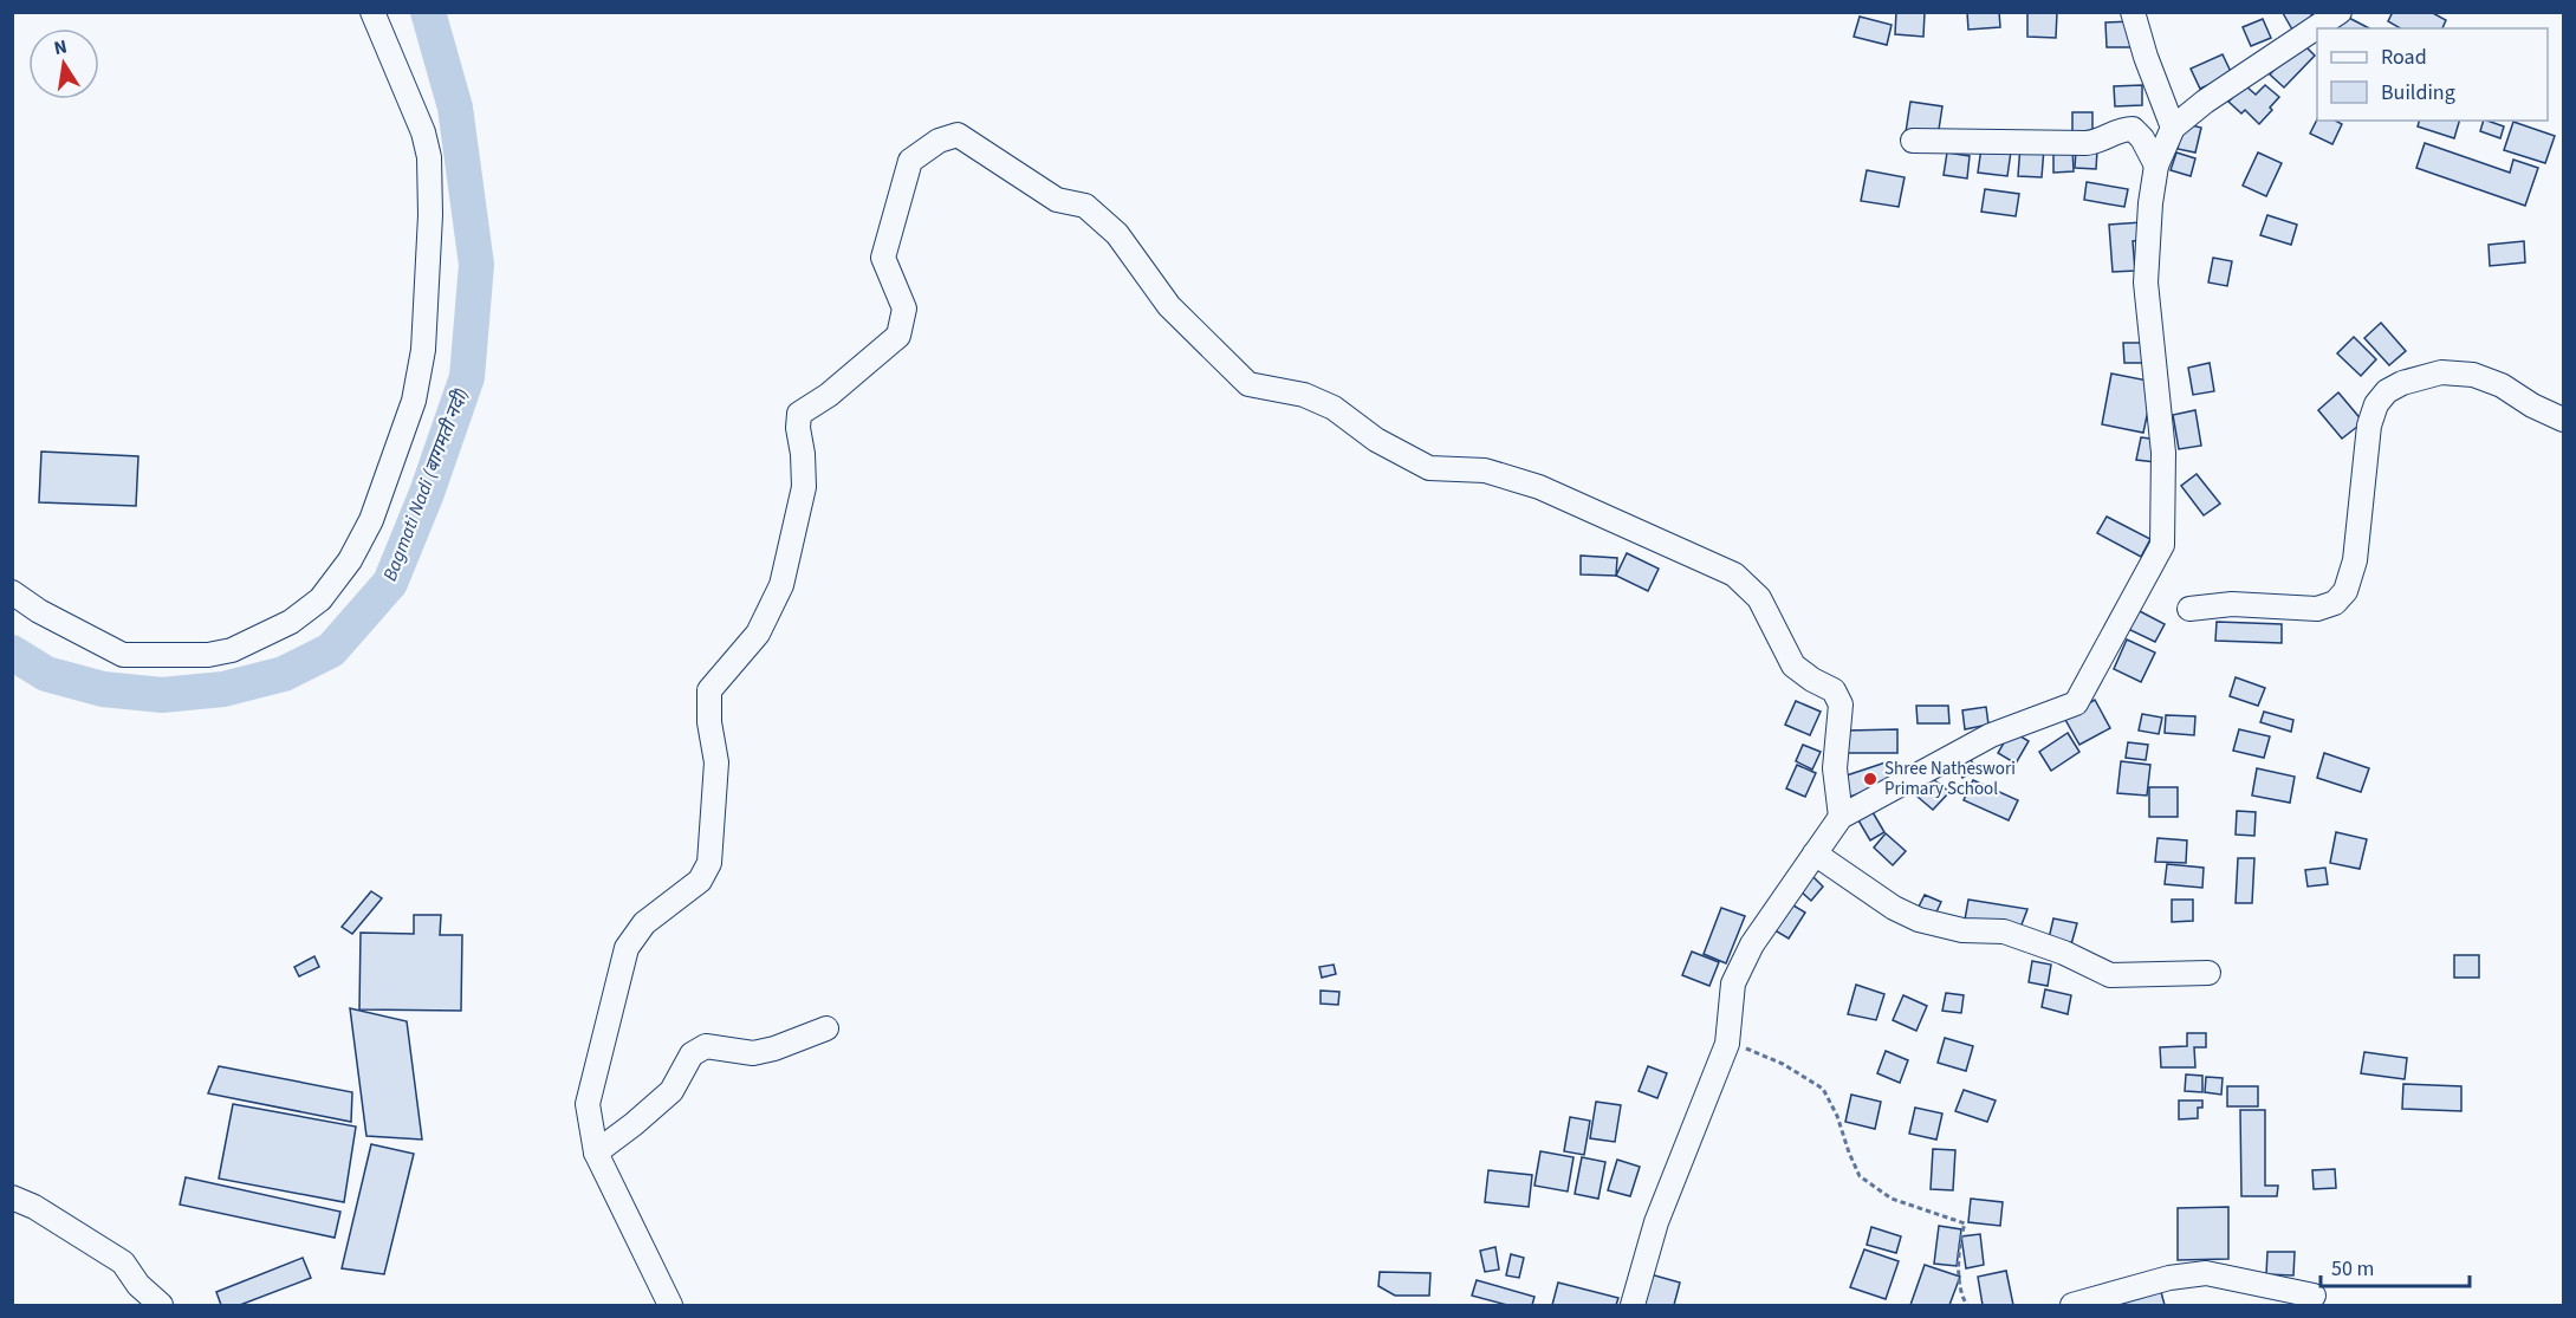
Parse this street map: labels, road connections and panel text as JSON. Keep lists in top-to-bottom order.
{
  "water": ["Bagmati Nadi (बागमती नदी)"],
  "places": ["Shree Natheswori Primary School"],
  "legend": ["Road", "Building"],
  "scale_bar": "50 m",
  "north": "top"
}
